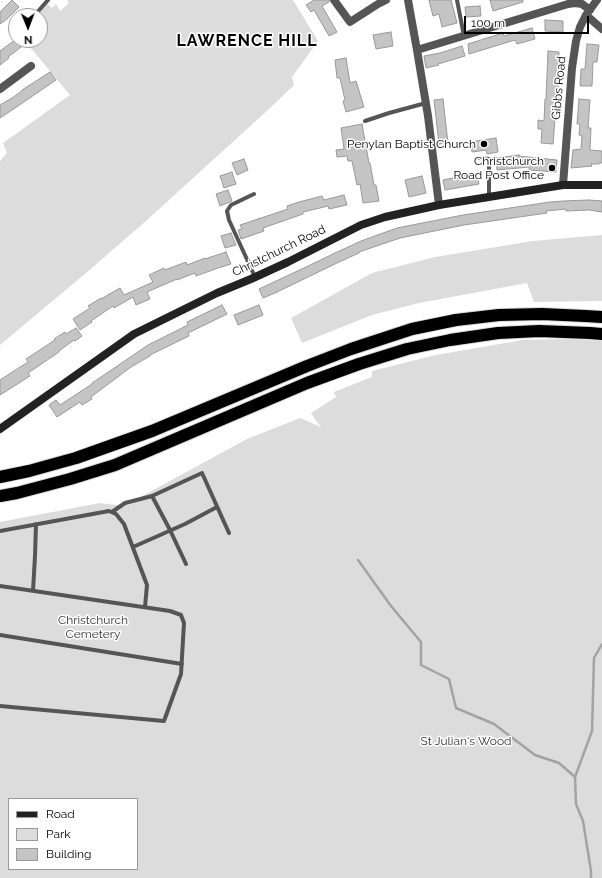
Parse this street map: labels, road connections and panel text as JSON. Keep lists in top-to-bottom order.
{
  "streets": {
    "street": ["Gibbs Road", "Christchurch Road"]
  },
  "crossings": [
    ["Gibbs Road", "Christchurch Road"]
  ],
  "districts": ["LAWRENCE HILL"],
  "parks": ["Christchurch Cemetery", "St Julian's Wood"],
  "places": ["Penylan Baptist Church", "Christchurch Road Post Office"],
  "legend": ["Road", "Park", "Building"],
  "scale_bar": "100 m",
  "north": "bottom"
}
